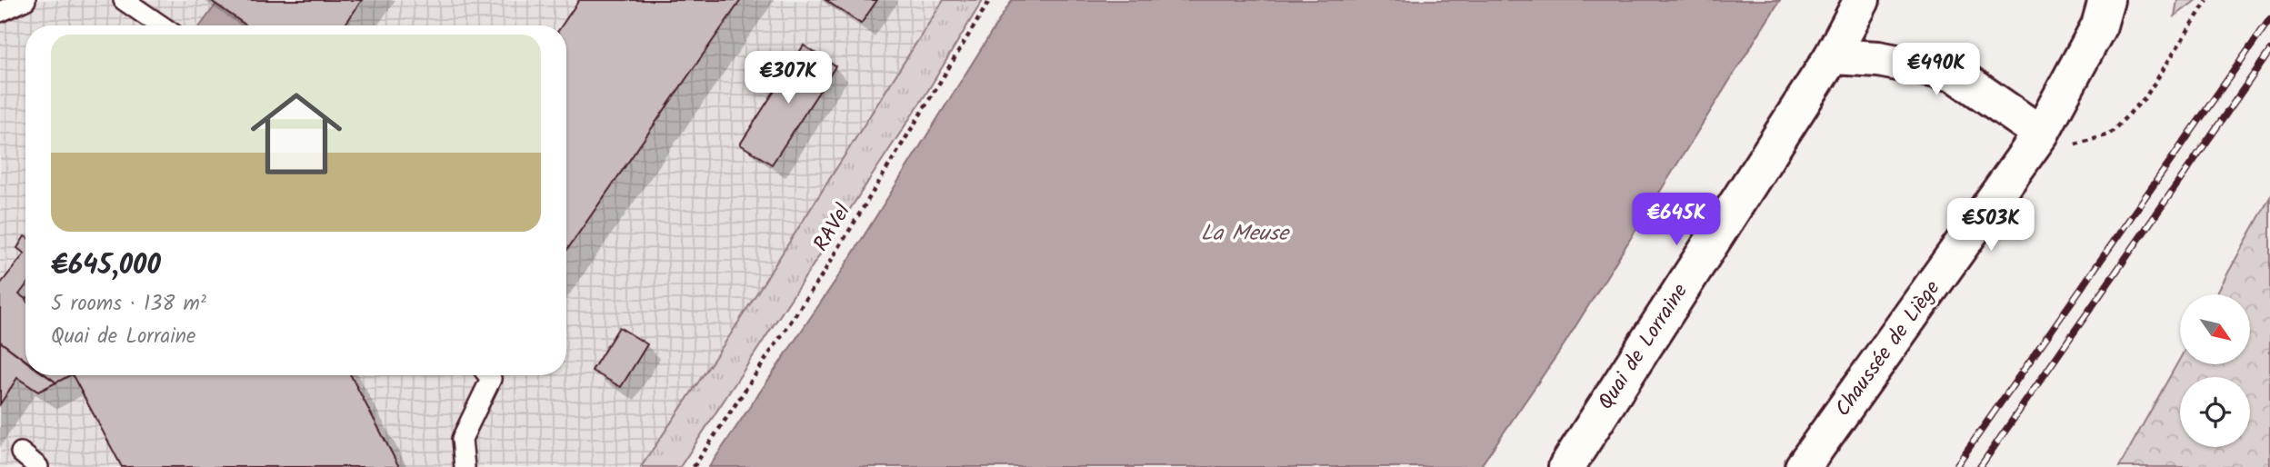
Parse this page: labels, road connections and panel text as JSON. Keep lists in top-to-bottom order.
{
  "streets": {
    "main road": ["Quai de Lorraine", "Chaussée de Liège"],
    "path": ["RAVel"]
  },
  "water": ["La Meuse"],
  "north": "bottom right",
  "page": {
    "list": [
      {
        "name": "€645,000",
        "note": "5 rooms · 138 m² · Quai de Lorraine"
      }
    ],
    "price": [
      "€490K",
      "€307K",
      "€645K",
      "€503K"
    ]
  }
}
